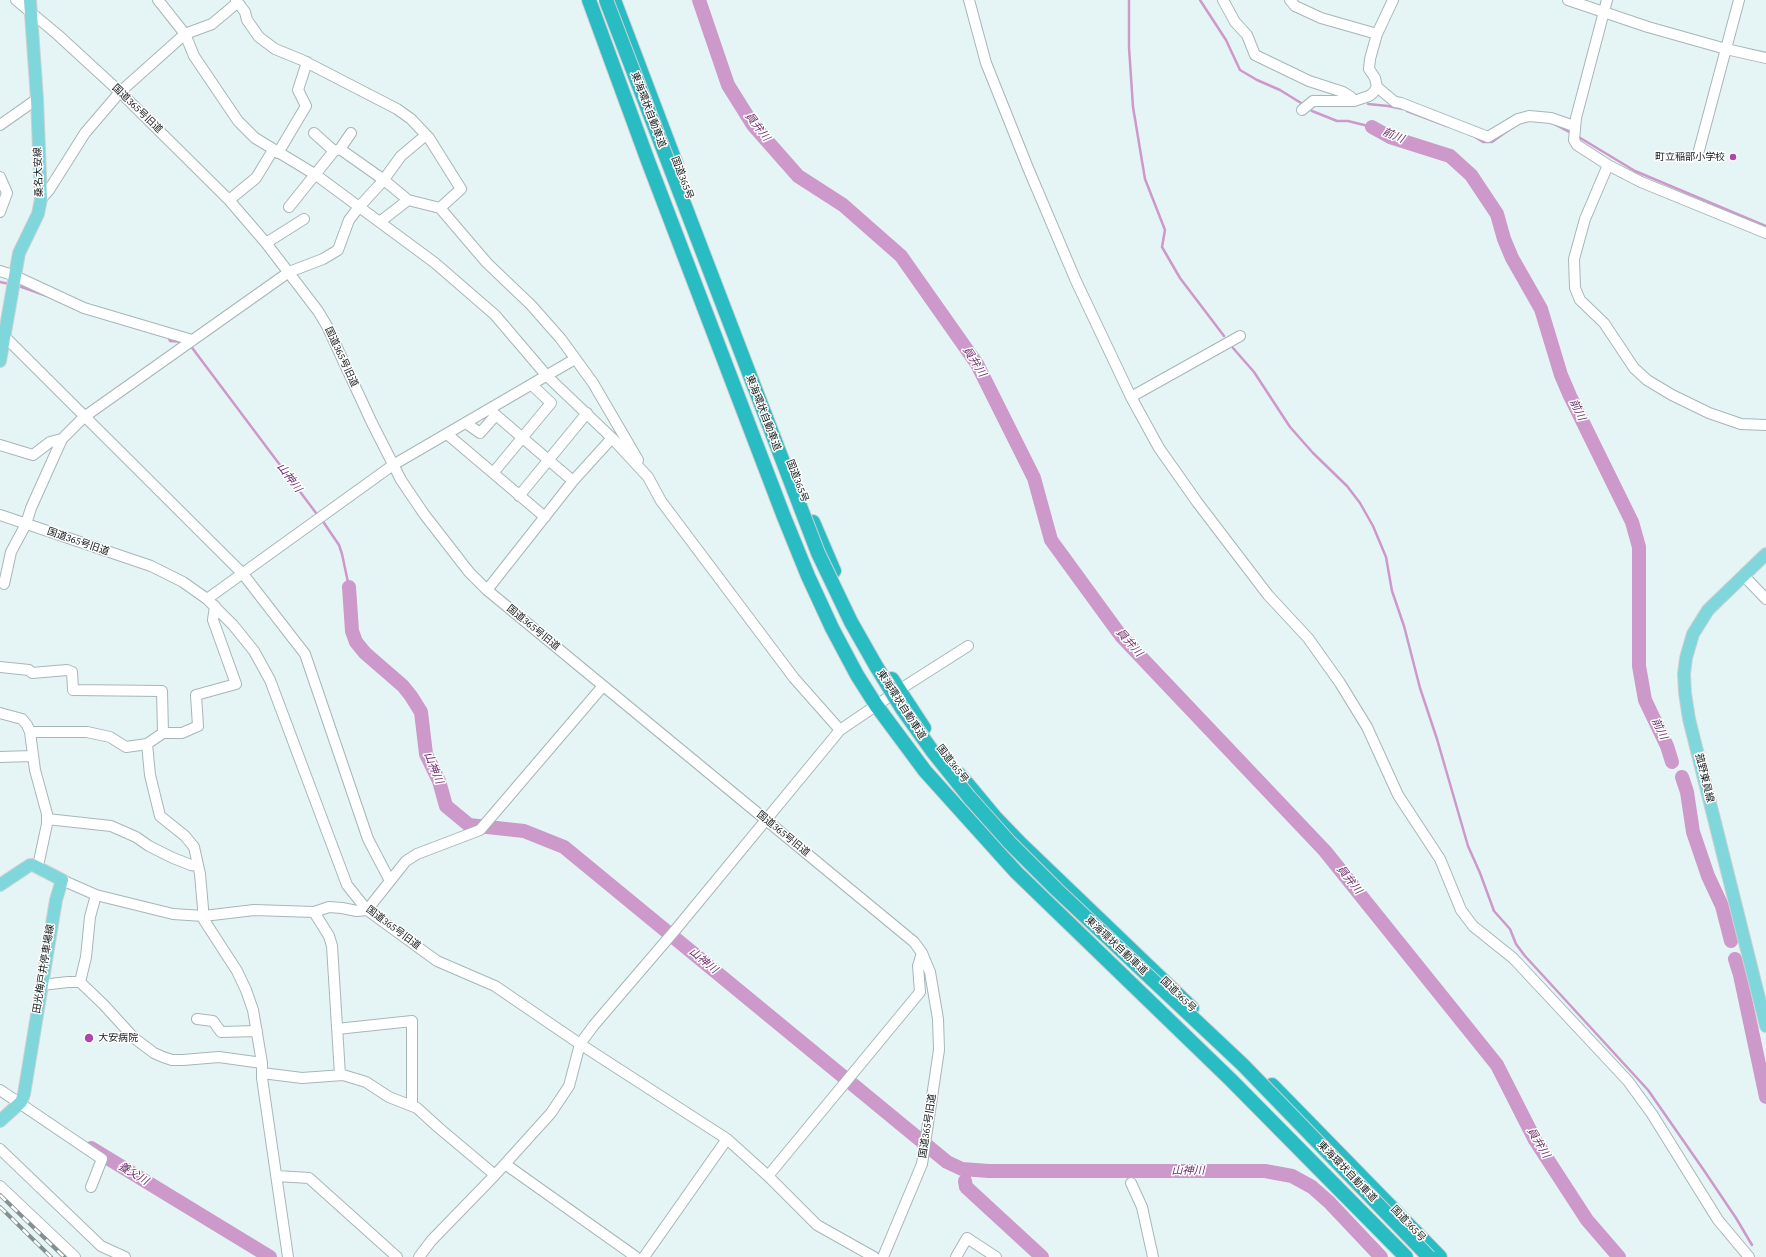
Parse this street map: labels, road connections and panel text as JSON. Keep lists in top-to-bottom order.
{
  "streets": {
    "highway": ["東海環状自動車道", "国道365号"],
    "main road": ["桑名大安線", "菰野東員線", "田光梅戸井停車場線"],
    "street": ["国道365号旧道"]
  },
  "crossings": [
    ["国道365号旧道", "桑名大安線"]
  ],
  "water": [
    "員弁川",
    "前川",
    "山神川",
    "養父川"
  ],
  "places": ["町立稲部小学校", "大安病院"]
}
